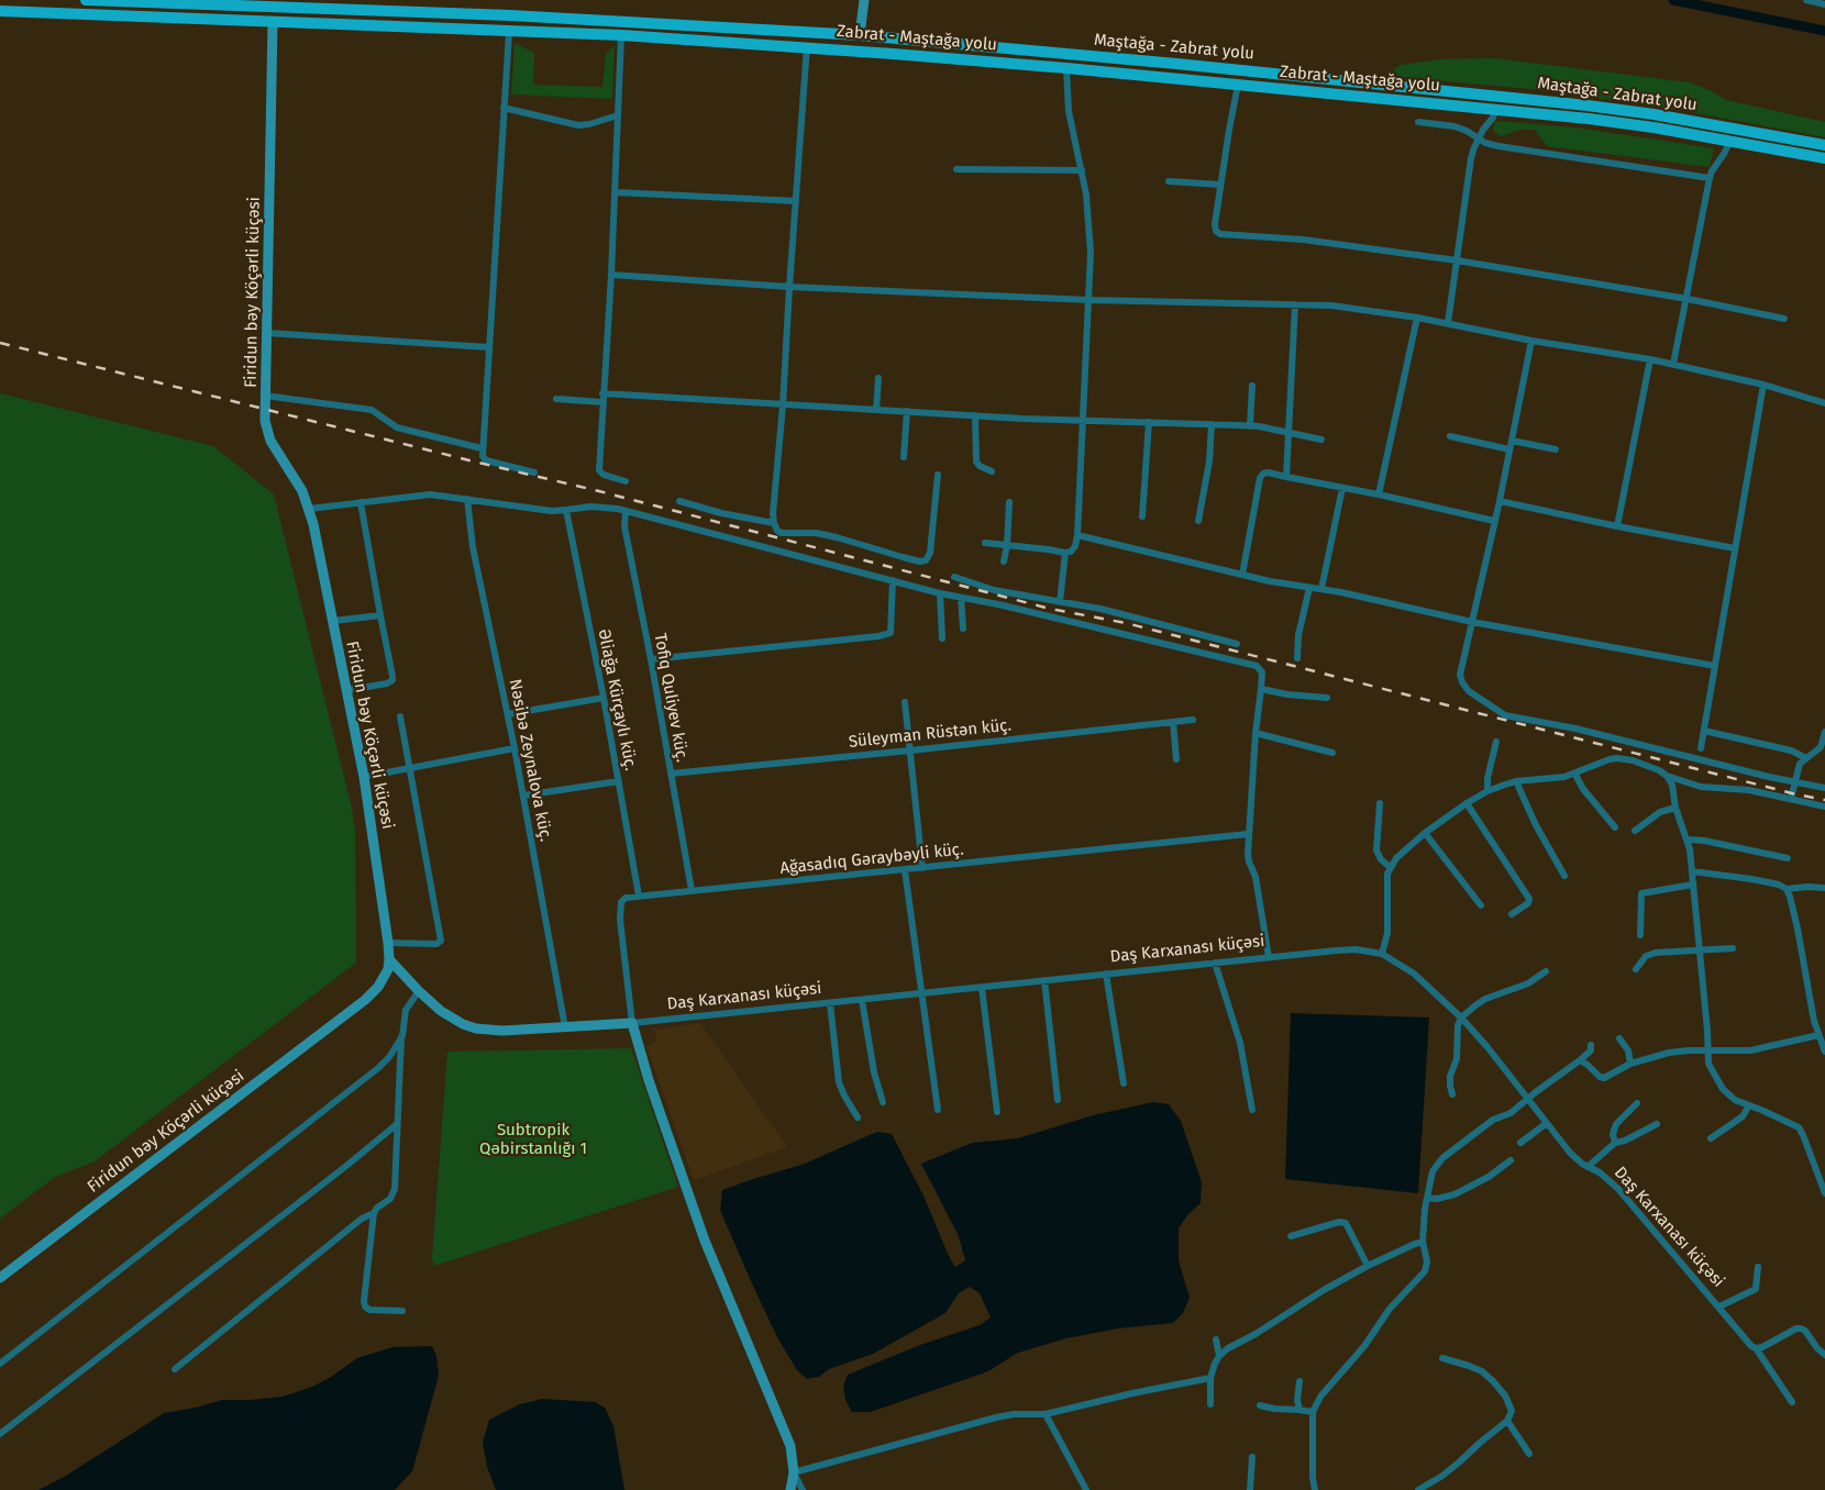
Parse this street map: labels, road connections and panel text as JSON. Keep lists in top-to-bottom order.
{
  "streets": {
    "main road": ["Zabrat - Maştağa yolu", "Maştağa - Zabrat yolu"],
    "street": [
      "Firidun bəy Köçərli küçəsi",
      "Tofiq Quliyev küç.",
      "Əliağa Kürçaylı küç.",
      "Süleyman Rüstən küç.",
      "Nəsibə Zeynalova küç.",
      "Ağasadıq Gəraybəyli küç.",
      "Daş Karxanası küçəsi"
    ]
  },
  "crossings": [
    ["Zabrat - Maştağa yolu", "Firidun bəy Köçərli küçəsi"],
    ["Firidun bəy Köçərli küçəsi", "Daş Karxanası küçəsi"],
    ["Tofiq Quliyev küç.", "Süleyman Rüstən küç."],
    ["Tofiq Quliyev küç.", "Ağasadıq Gəraybəyli küç."],
    ["Əliağa Kürçaylı küç.", "Ağasadıq Gəraybəyli küç."],
    ["Nəsibə Zeynalova küç.", "Daş Karxanası küçəsi"]
  ],
  "parks": ["Subtropik Qəbirstanlığı 1"]
}
